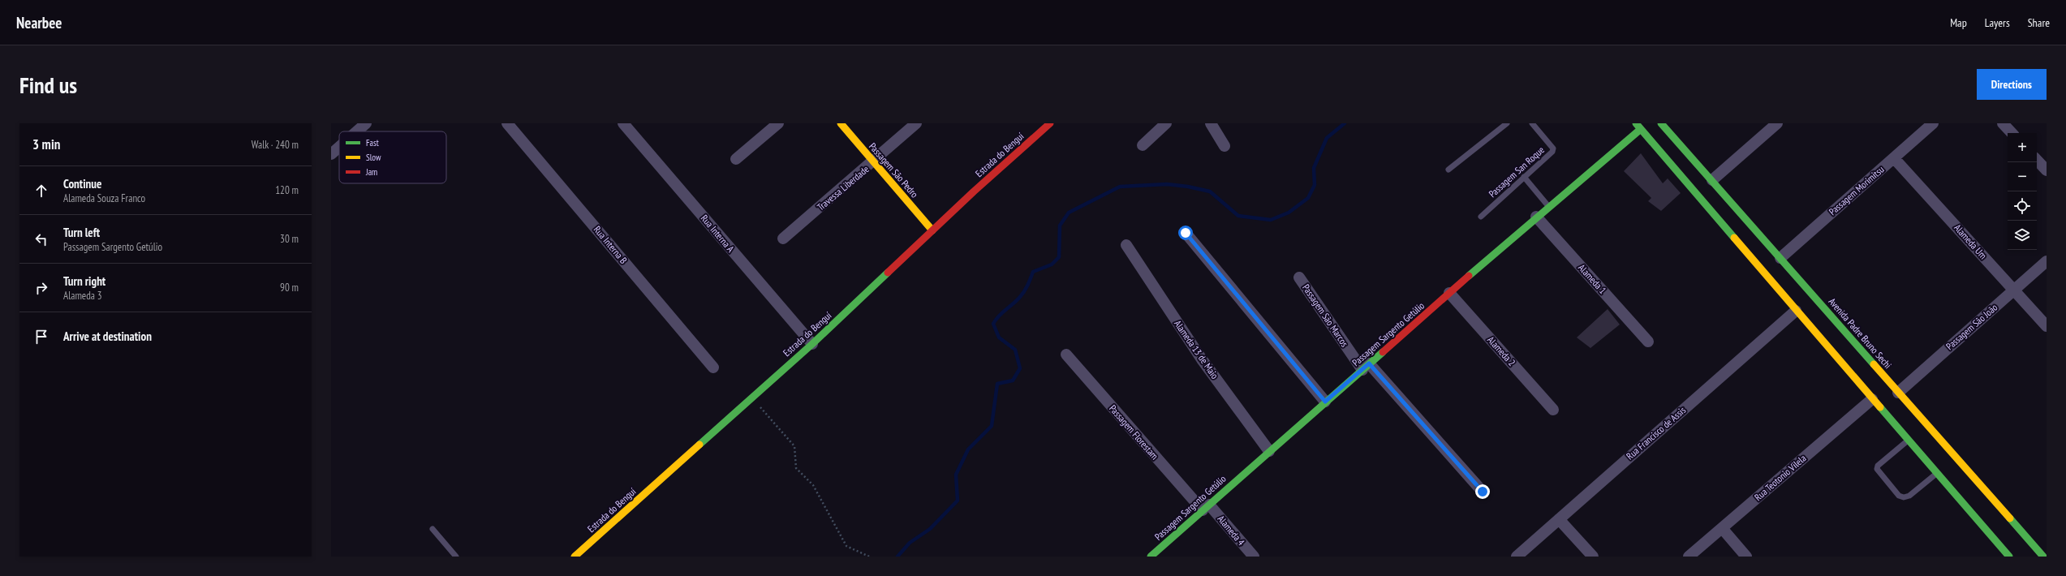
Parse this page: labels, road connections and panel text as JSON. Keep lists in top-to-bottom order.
{
  "streets": {
    "street": [
      "Estrada do Benguí",
      "Passagem São Pedro",
      "Travessa Liberdade",
      "Passagem Morimitsu",
      "Rua Interna A",
      "Alameda Um",
      "Rua Interna B",
      "Alameda 1",
      "Passagem São Marcos",
      "Passagem São João",
      "Avenida Padre Bruno Sechi",
      "Passagem Sargento Getúlio",
      "Alameda 13 de Maio",
      "Alameda 2",
      "Passagem Florestam",
      "Rua Francisco de Assis",
      "Rua Teotonio Vilela",
      "Alameda 4"
    ],
    "lane": ["Passagem San Roque"]
  },
  "crossings": [
    ["Estrada do Benguí", "Passagem São Pedro"],
    ["Estrada do Benguí", "Rua Interna A"],
    ["Passagem São Pedro", "Travessa Liberdade"],
    ["Passagem Morimitsu", "Alameda Um"],
    ["Passagem Morimitsu", "Avenida Padre Bruno Sechi"],
    ["Alameda Um", "Passagem São João"],
    ["Alameda 1", "Passagem Sargento Getúlio"],
    ["Passagem São Marcos", "Passagem Sargento Getúlio"],
    ["Passagem São João", "Avenida Padre Bruno Sechi"],
    ["Passagem Sargento Getúlio", "Alameda 13 de Maio"],
    ["Passagem Sargento Getúlio", "Alameda 2"],
    ["Passagem Sargento Getúlio", "Passagem Florestam"],
    ["Passagem Sargento Getúlio", "Alameda 4"],
    ["Passagem Florestam", "Alameda 4"]
  ],
  "legend": ["Fast", "Slow", "Jam"],
  "page": {
    "header": "Nearbee",
    "nav": ["Map", "Layers", "Share"],
    "buttons": "Directions",
    "title": "Find us",
    "heading": ["3 min", "Walk · 240 m"],
    "map_buttons": ["+", "−"],
    "list": [
      ["Continue", "Alameda Souza Franco", "120 m"],
      ["Turn left", "Passagem Sargento Getúlio", "30 m"],
      ["Turn right", "Alameda 3", "90 m"],
      "Arrive at destination"
    ]
  }
}
